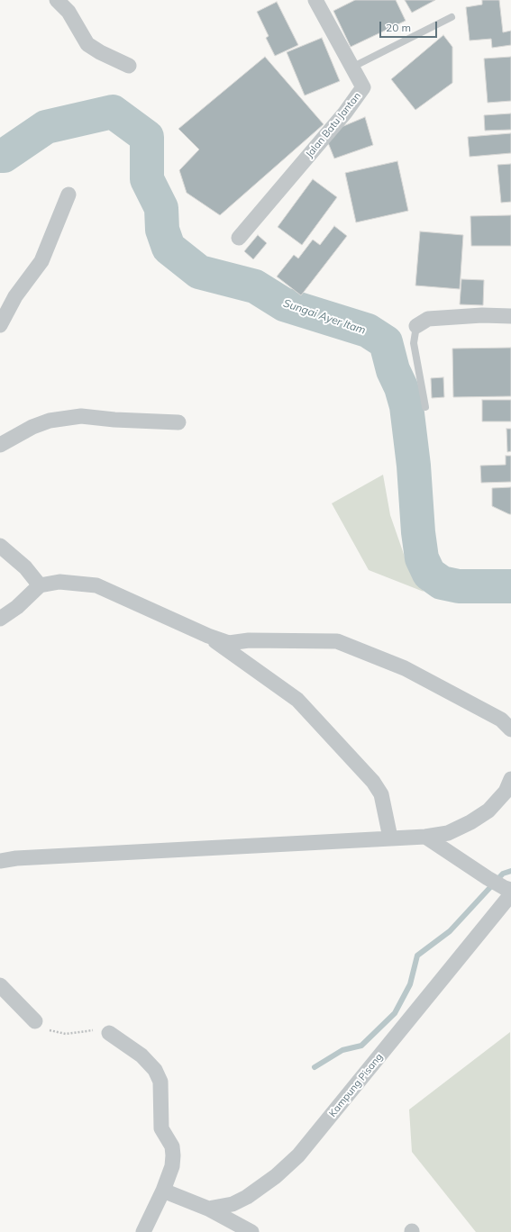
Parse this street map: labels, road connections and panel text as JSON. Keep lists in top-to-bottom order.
{
  "streets": {
    "street": ["Jalan Batu Jantan", "Kampung Pisang"]
  },
  "water": ["Sungai Ayer Itam"],
  "scale_bar": "20 m"
}
